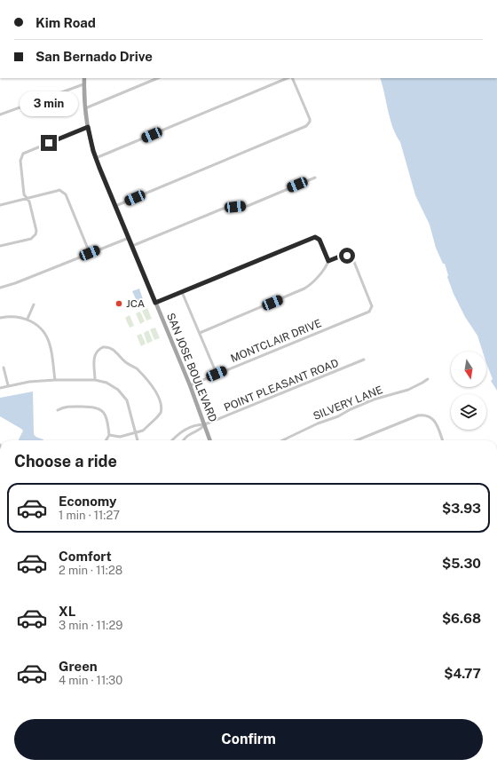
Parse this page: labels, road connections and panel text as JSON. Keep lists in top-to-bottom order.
{
  "streets": {
    "main road": ["SAN JOSE BOULEVARD"],
    "street": ["MONTCLAIR DRIVE", "POINT PLEASANT ROAD", "SILVERY LANE"]
  },
  "crossings": [
    ["MONTCLAIR DRIVE", "SAN JOSE BOULEVARD"],
    ["SAN JOSE BOULEVARD", "POINT PLEASANT ROAD"]
  ],
  "places": ["JCA"],
  "north": "bottom",
  "page": {
    "banner": ["Kim Road", "San Bernado Drive"],
    "bubble": "3 min",
    "heading": "Choose a ride",
    "list": [
      {
        "name": "Economy",
        "note": "1 min · 11:27",
        "value": "$3.93"
      },
      {
        "name": "Comfort",
        "note": "2 min · 11:28",
        "value": "$5.30"
      },
      {
        "name": "XL",
        "note": "3 min · 11:29",
        "value": "$6.68"
      },
      {
        "name": "Green",
        "note": "4 min · 11:30",
        "value": "$4.77"
      }
    ],
    "buttons": "Confirm"
  }
}
